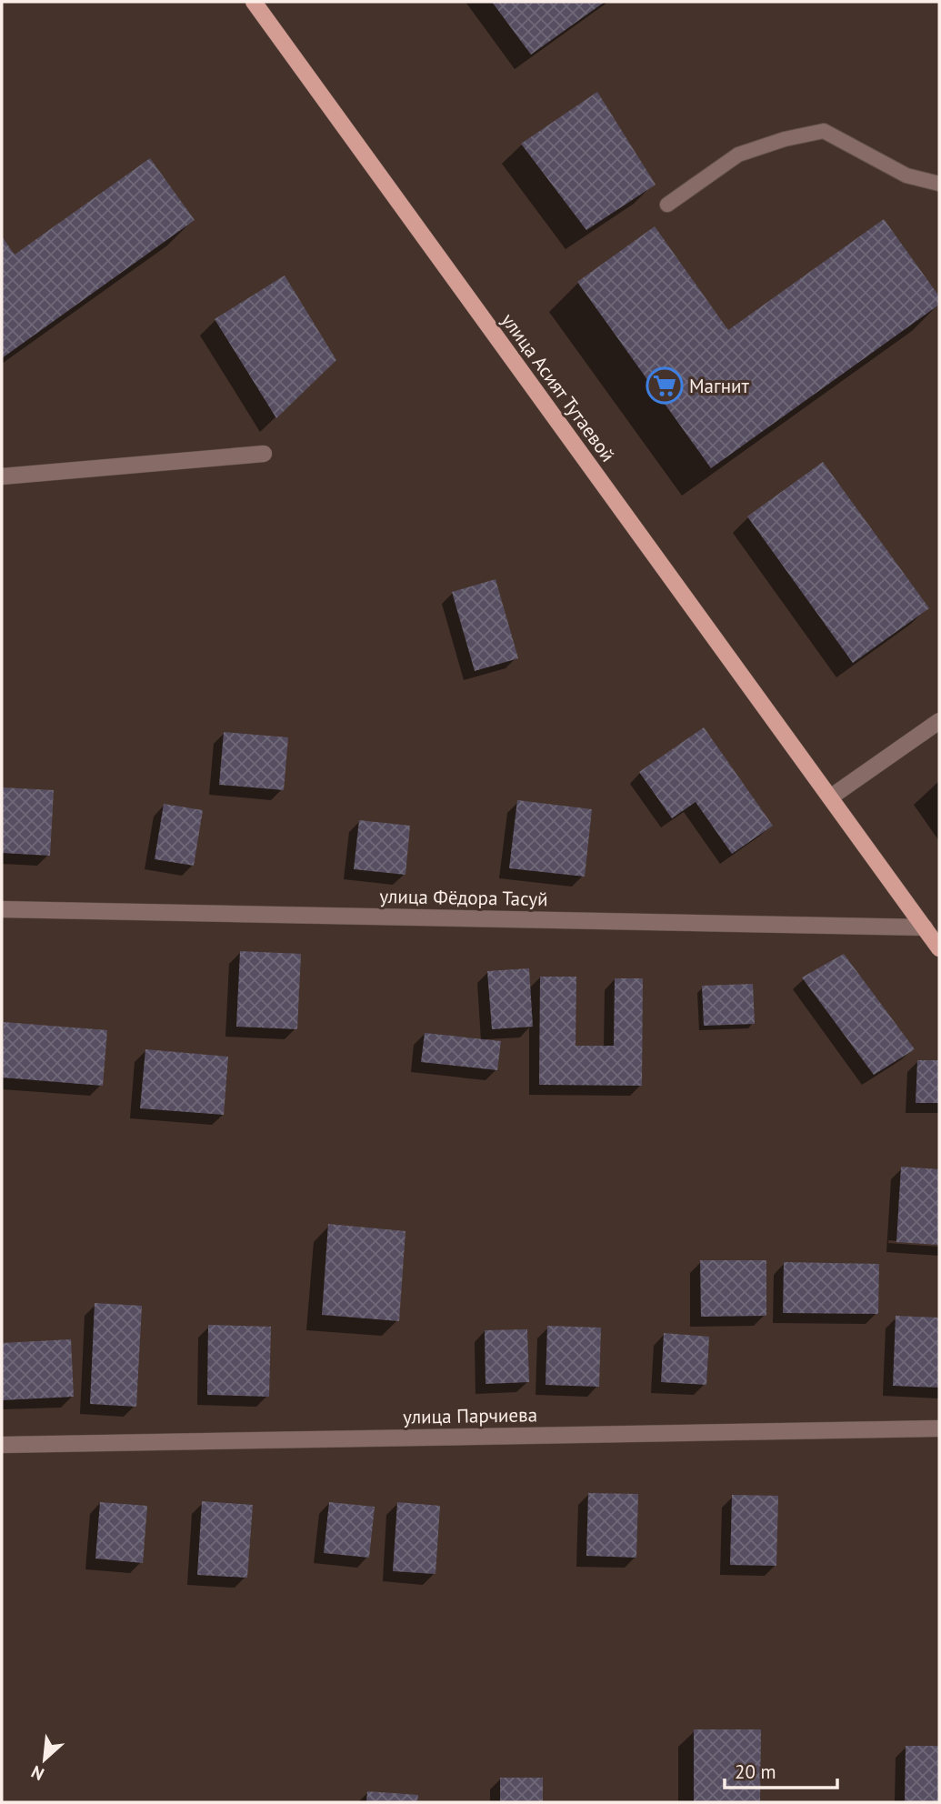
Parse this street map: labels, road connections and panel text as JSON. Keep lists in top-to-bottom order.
{
  "streets": {
    "main road": ["улица Асият Тутаевой"],
    "street": ["улица Фёдора Тасуй", "улица Парчиева"]
  },
  "crossings": [
    ["улица Асият Тутаевой", "улица Фёдора Тасуй"]
  ],
  "places": {
    "supermarket": ["Магнит"]
  },
  "scale_bar": "20 m",
  "north": "bottom left"
}
